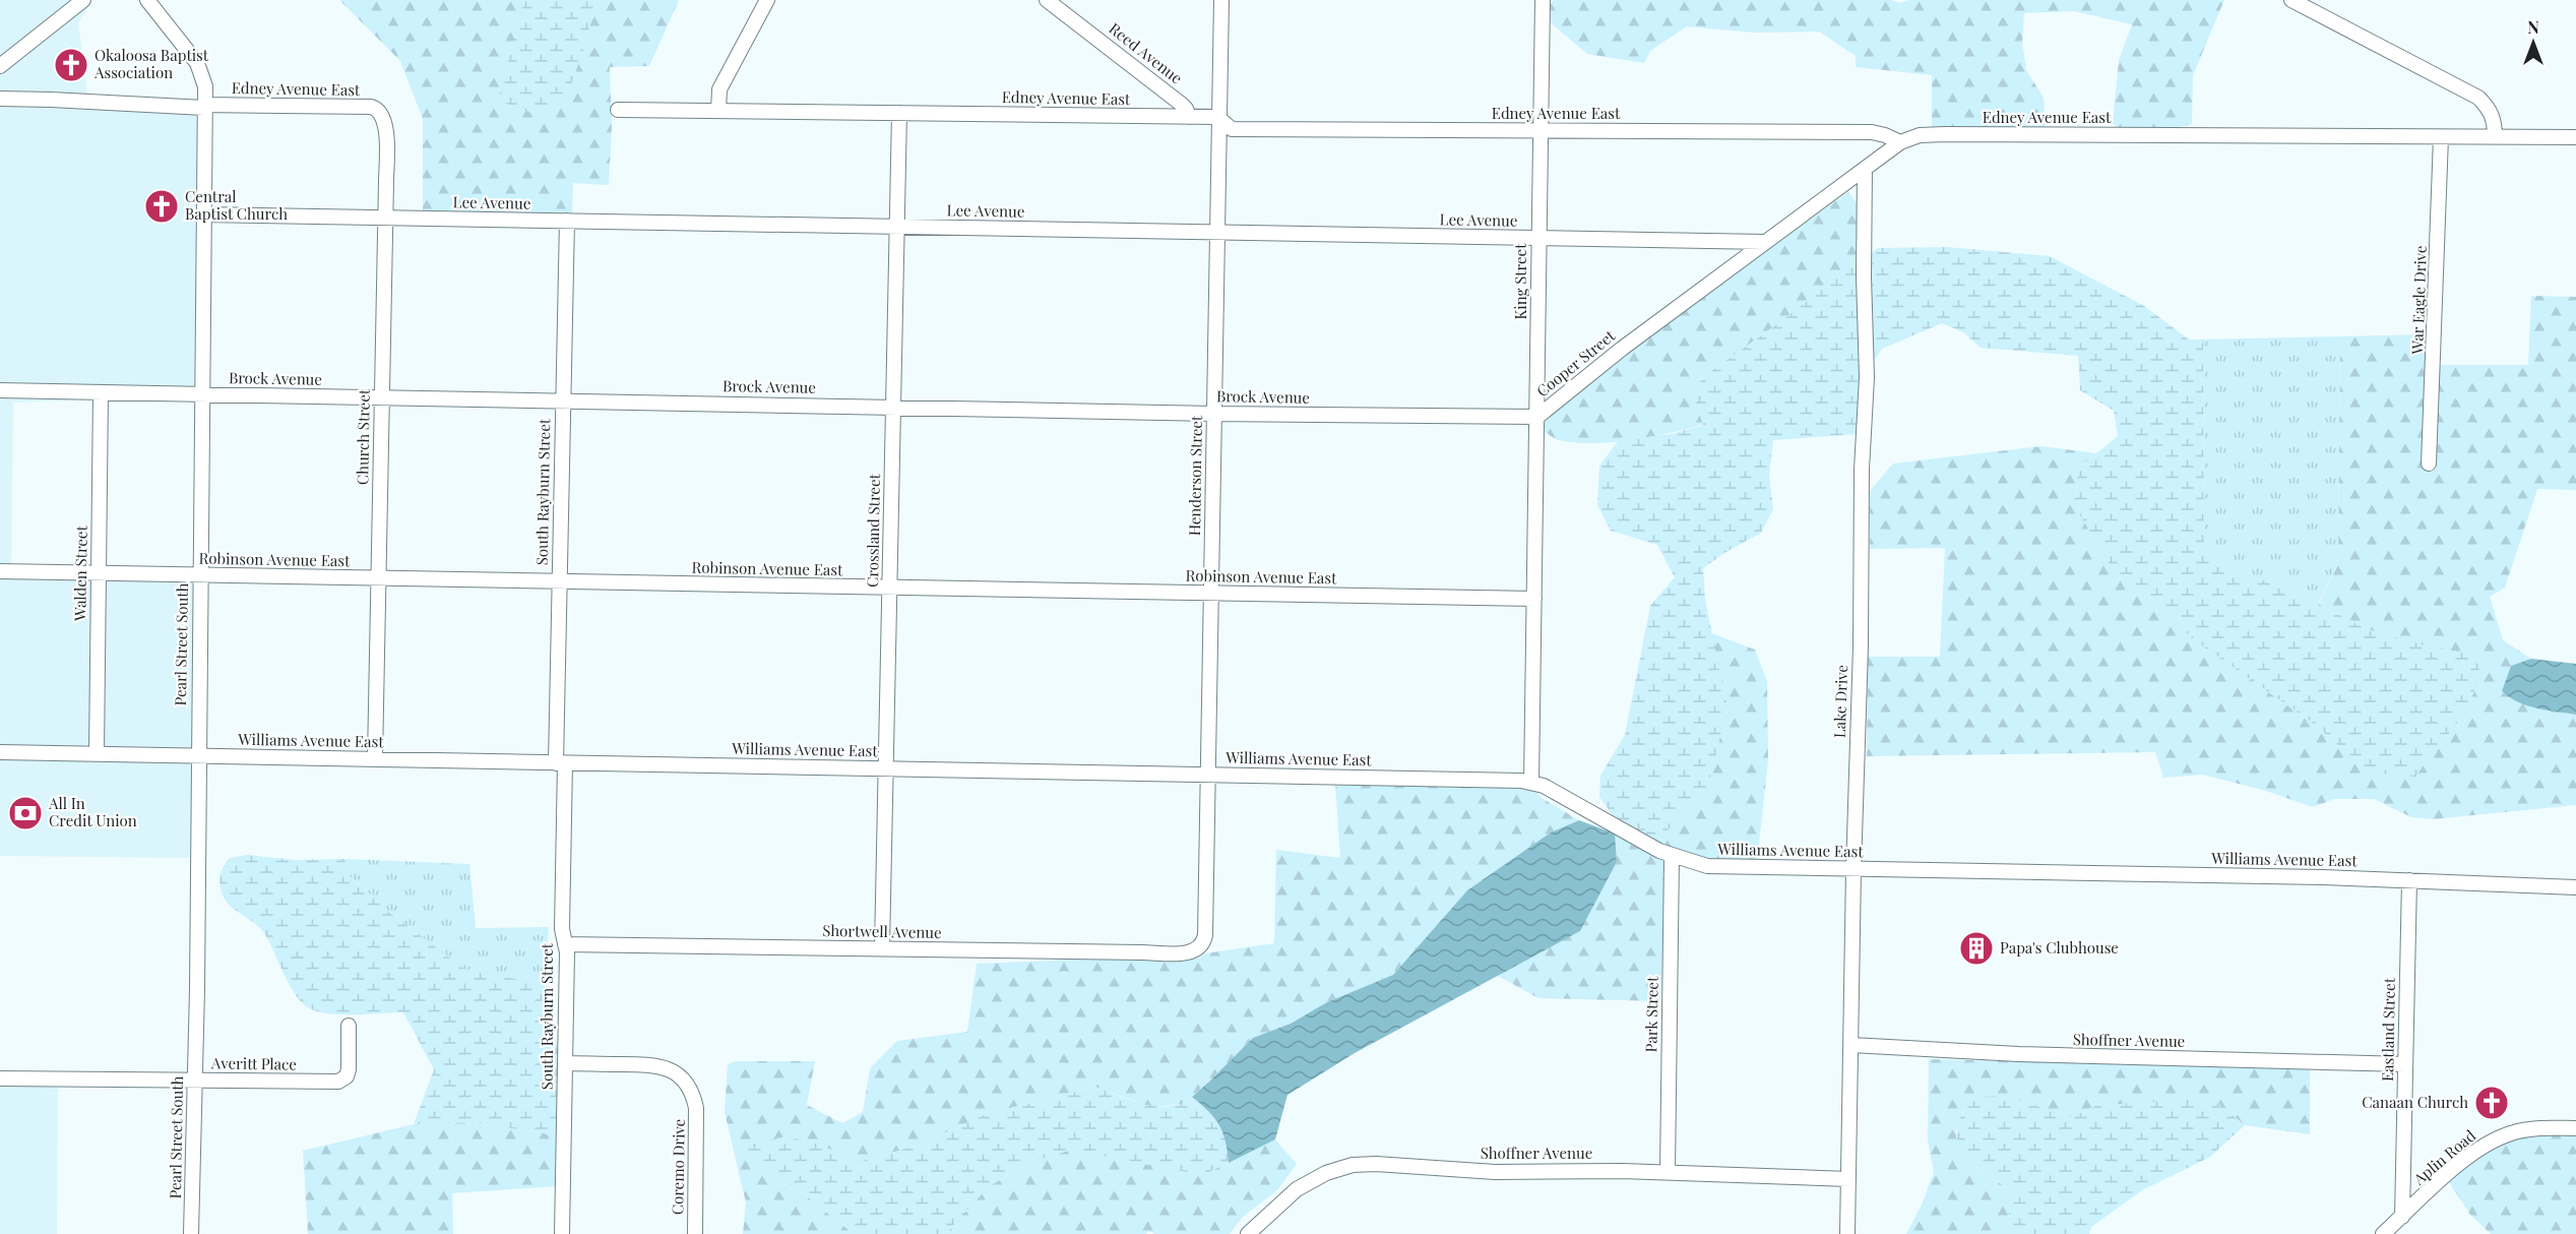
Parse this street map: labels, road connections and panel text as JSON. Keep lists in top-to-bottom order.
{
  "streets": {
    "street": [
      "Reed Avenue",
      "Edney Avenue East",
      "Lee Avenue",
      "King Street",
      "War Eagle Drive",
      "Cooper Street",
      "Brock Avenue",
      "Church Street",
      "Henderson Street",
      "South Rayburn Street",
      "Crossland Street",
      "Robinson Avenue East",
      "Walden Street",
      "Pearl Street South",
      "Lake Drive",
      "Williams Avenue East",
      "Shortwell Avenue",
      "Park Street",
      "Eastland Street",
      "Shoffner Avenue",
      "Averitt Place",
      "Aplin Road",
      "Coremo Drive"
    ]
  },
  "crossings": [
    ["Reed Avenue", "Edney Avenue East"],
    ["Edney Avenue East", "King Street"],
    ["Edney Avenue East", "War Eagle Drive"],
    ["Edney Avenue East", "Cooper Street"],
    ["Edney Avenue East", "Church Street"],
    ["Edney Avenue East", "Henderson Street"],
    ["Edney Avenue East", "Crossland Street"],
    ["Edney Avenue East", "Pearl Street South"],
    ["Lee Avenue", "King Street"],
    ["Lee Avenue", "Cooper Street"],
    ["Lee Avenue", "Church Street"],
    ["Lee Avenue", "Henderson Street"],
    ["Lee Avenue", "South Rayburn Street"],
    ["Lee Avenue", "Crossland Street"],
    ["Lee Avenue", "Pearl Street South"],
    ["King Street", "Cooper Street"],
    ["King Street", "Brock Avenue"],
    ["Cooper Street", "Brock Avenue"],
    ["Cooper Street", "Robinson Avenue East"],
    ["Cooper Street", "Lake Drive"],
    ["Cooper Street", "Williams Avenue East"],
    ["Brock Avenue", "Church Street"],
    ["Brock Avenue", "Henderson Street"],
    ["Brock Avenue", "South Rayburn Street"],
    ["Brock Avenue", "Crossland Street"],
    ["Brock Avenue", "Walden Street"],
    ["Brock Avenue", "Pearl Street South"],
    ["Church Street", "Robinson Avenue East"],
    ["Church Street", "Williams Avenue East"],
    ["Henderson Street", "Robinson Avenue East"],
    ["Henderson Street", "Williams Avenue East"],
    ["Henderson Street", "Shortwell Avenue"],
    ["South Rayburn Street", "Robinson Avenue East"],
    ["South Rayburn Street", "Williams Avenue East"],
    ["South Rayburn Street", "Shortwell Avenue"],
    ["South Rayburn Street", "Coremo Drive"],
    ["Crossland Street", "Robinson Avenue East"],
    ["Crossland Street", "Williams Avenue East"],
    ["Crossland Street", "Shortwell Avenue"],
    ["Robinson Avenue East", "Walden Street"],
    ["Robinson Avenue East", "Pearl Street South"],
    ["Walden Street", "Williams Avenue East"],
    ["Pearl Street South", "Williams Avenue East"],
    ["Pearl Street South", "Averitt Place"],
    ["Lake Drive", "Williams Avenue East"],
    ["Lake Drive", "Shoffner Avenue"],
    ["Williams Avenue East", "Park Street"],
    ["Williams Avenue East", "Eastland Street"],
    ["Park Street", "Shoffner Avenue"],
    ["Eastland Street", "Shoffner Avenue"],
    ["Eastland Street", "Aplin Road"]
  ],
  "places": {
    "church": ["Okaloosa Baptist Association", "Central Baptist Church", "Canaan Church"],
    "bank": ["All In Credit Union"],
    "building": ["Papa's Clubhouse"]
  },
  "north": "top"
}
